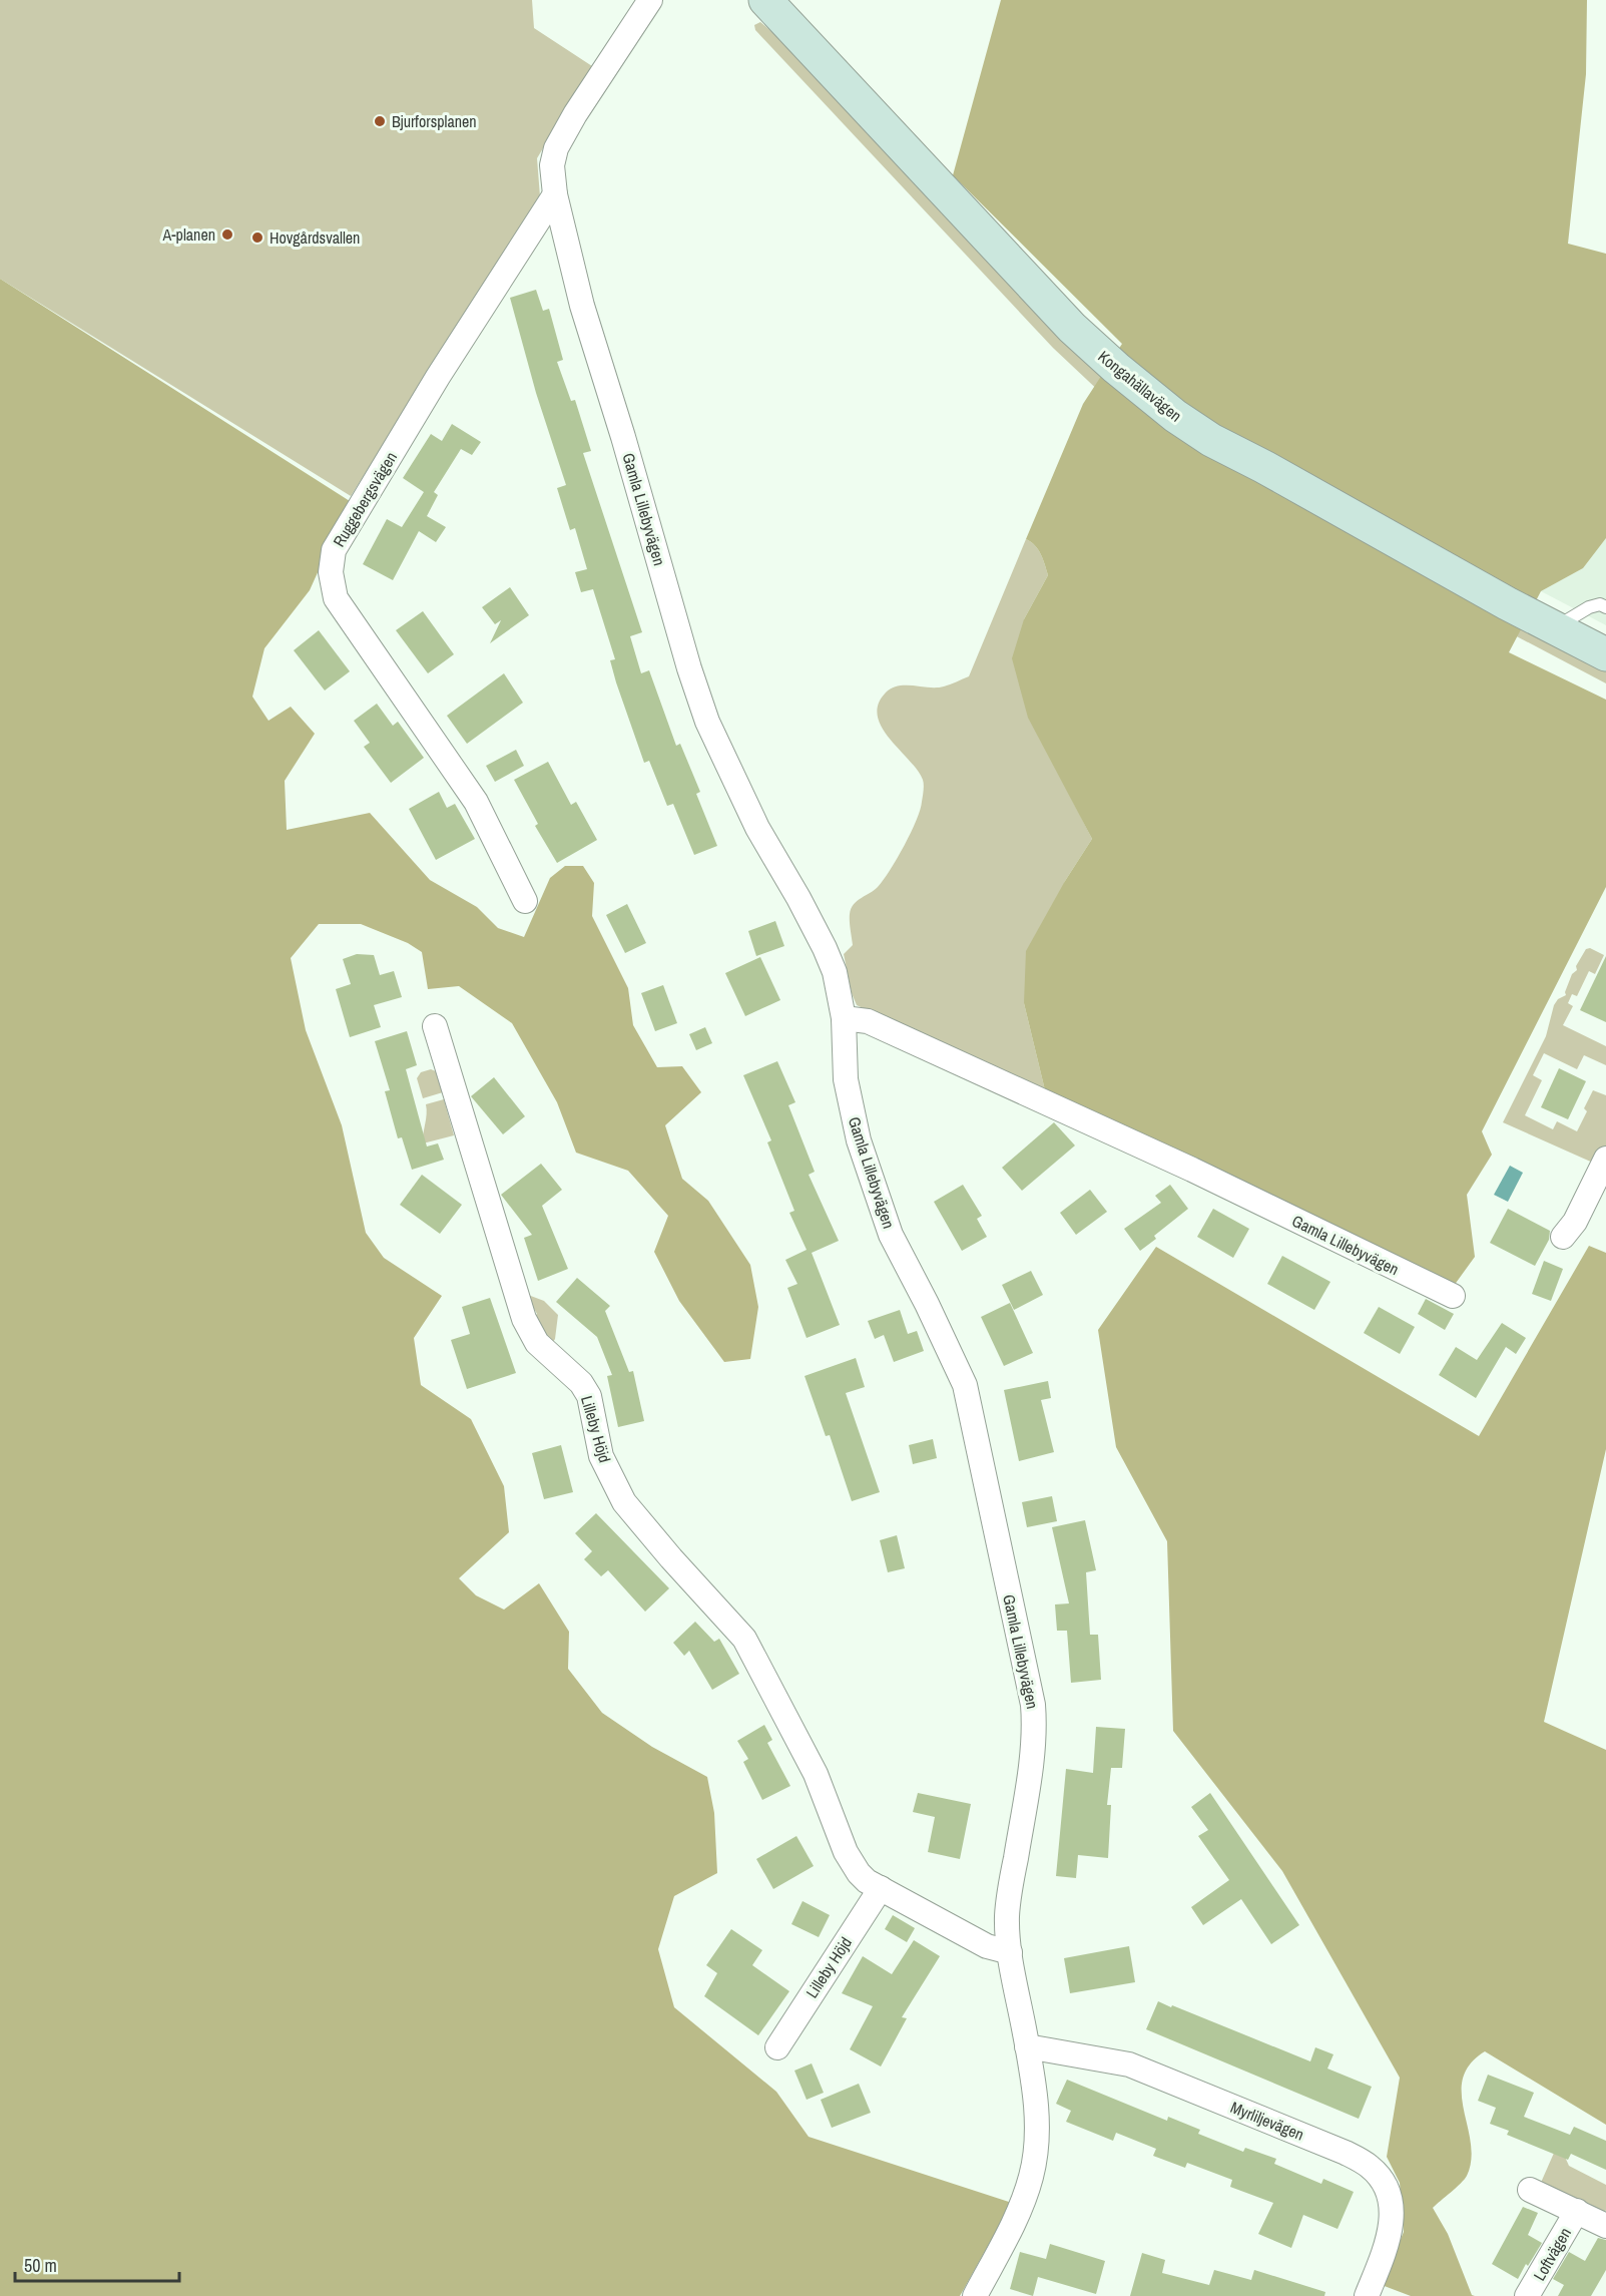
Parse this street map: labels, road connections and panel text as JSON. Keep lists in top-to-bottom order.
{
  "streets": {
    "street": [
      "Kongahällavägen",
      "Ruggebergsvägen",
      "Gamla Lillebyvägen",
      "Lilleby Höjd",
      "Myrliljevägen",
      "Loftvägen"
    ]
  },
  "crossings": [
    ["Ruggebergsvägen", "Gamla Lillebyvägen"],
    ["Gamla Lillebyvägen", "Lilleby Höjd"],
    ["Gamla Lillebyvägen", "Myrliljevägen"]
  ],
  "places": ["Bjurforsplanen", "A-planen", "Hovgårdsvallen"],
  "scale_bar": "50 m"
}
